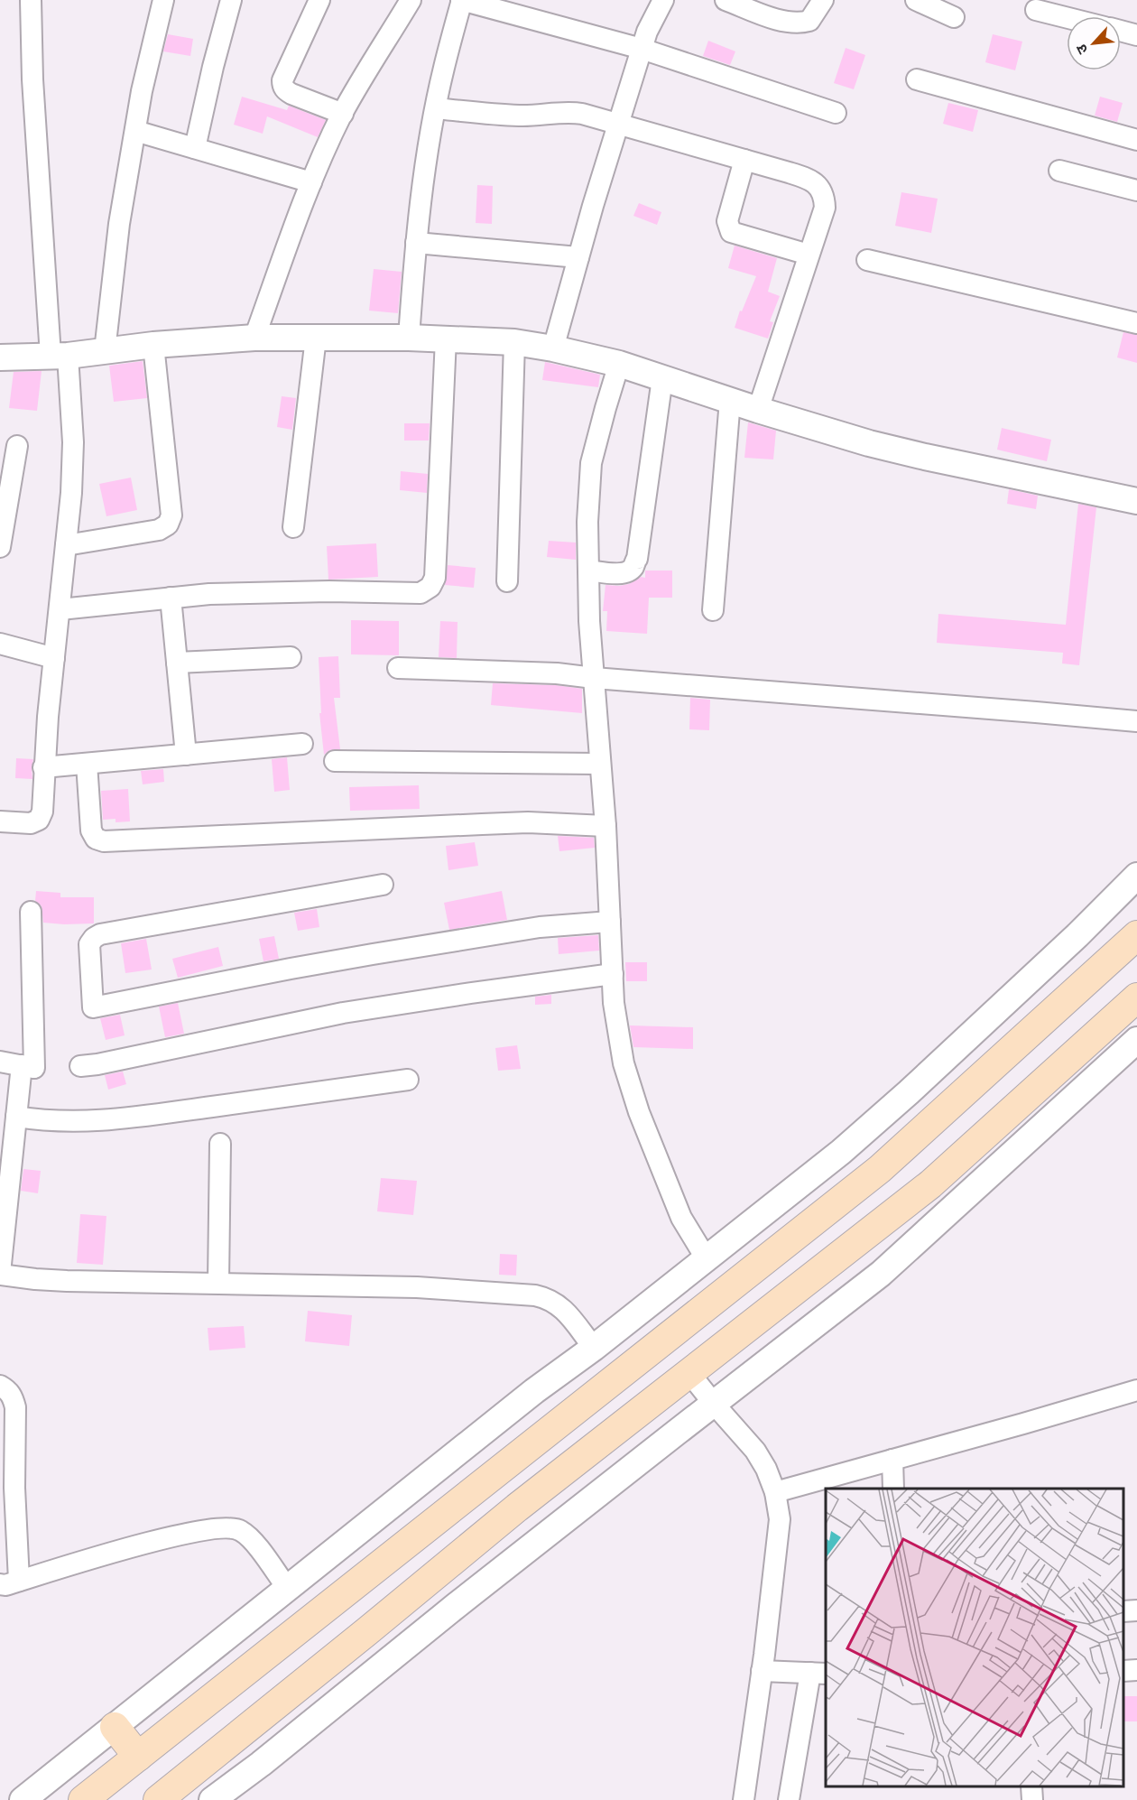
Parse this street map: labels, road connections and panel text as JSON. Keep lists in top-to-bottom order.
{
  "north": "bottom left"
}
